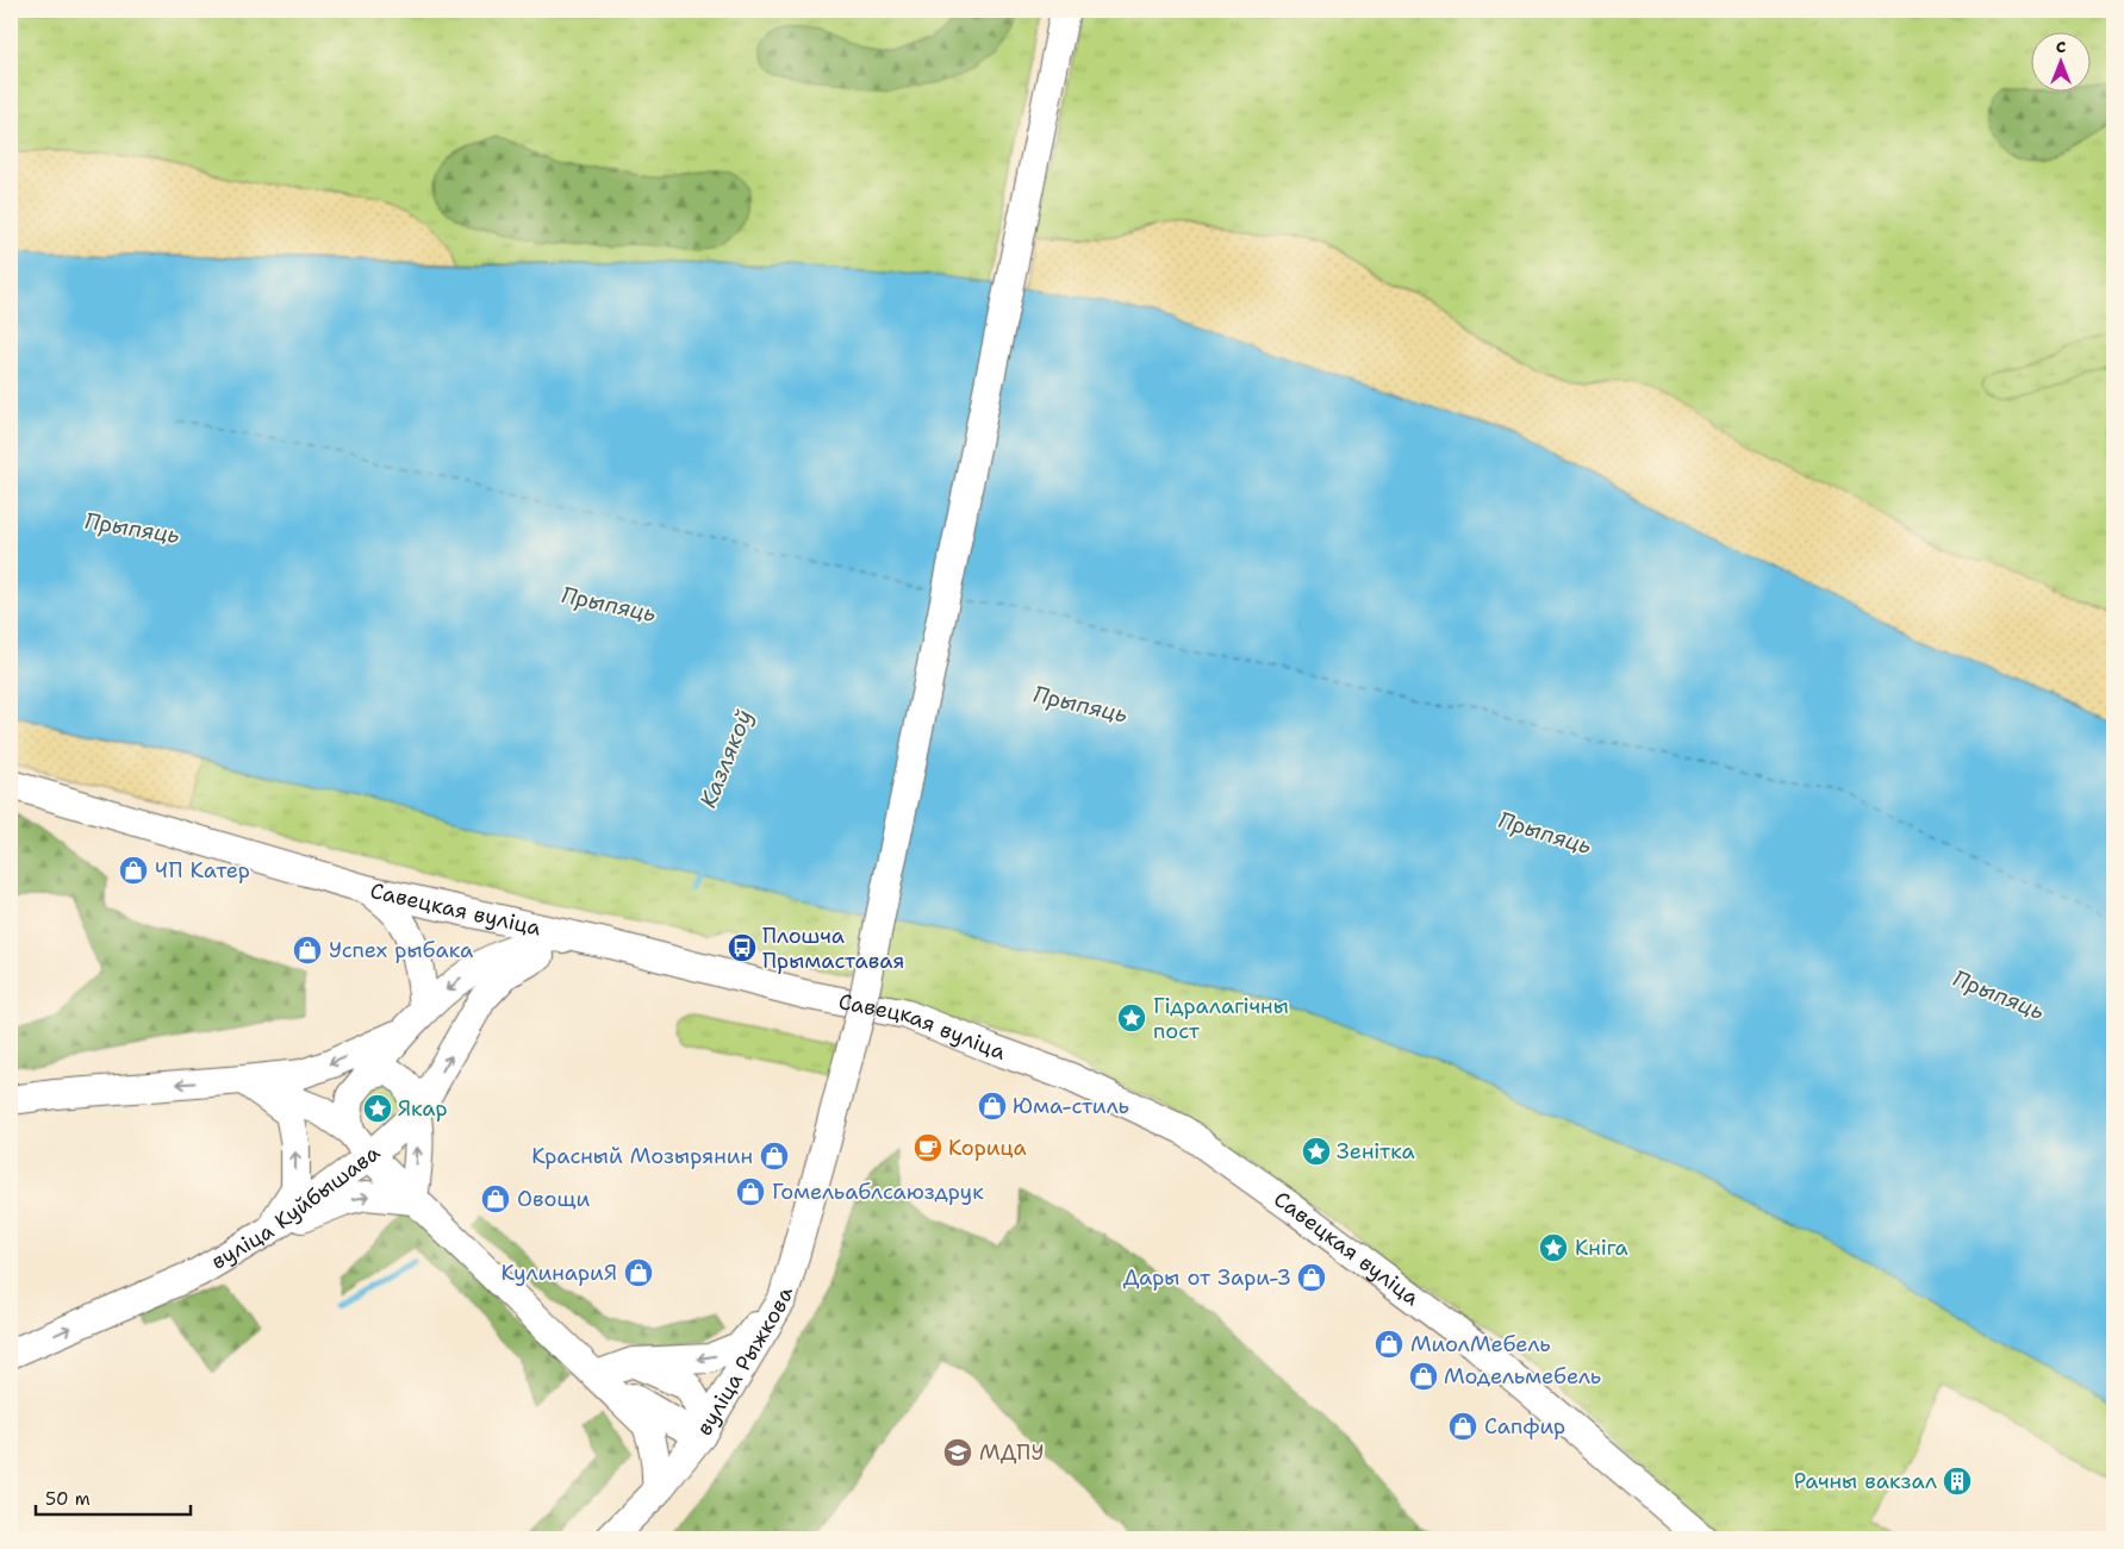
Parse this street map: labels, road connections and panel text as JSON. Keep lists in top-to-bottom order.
{
  "streets": {
    "main road": ["Савецкая вуліца", "вуліца Куйбышава", "вуліца Рыжкова"]
  },
  "crossings": [
    ["Савецкая вуліца", "вуліца Куйбышава"]
  ],
  "water": ["Прыпяць", "Казлякоў"],
  "places": {
    "shop": [
      "ЧП Катер",
      "Успех рыбака",
      "Юма-стиль",
      "Красный Мозырянин",
      "Гомельаблсаюздрук",
      "Овощи",
      "КулинариЯ",
      "Дары от Зари-3",
      "МиолМебель",
      "Модельмебель",
      "Сапфир"
    ],
    "bus stop": ["Плошча Прымаставая"],
    "place": [
      "Гідралагічны пост",
      "Якар",
      "Зенітка",
      "Кніга"
    ],
    "cafe": ["Корица"],
    "school or university": ["МДПУ"],
    "building": ["Рачны вакзал"]
  },
  "scale_bar": "50 m",
  "north": "top"
}
